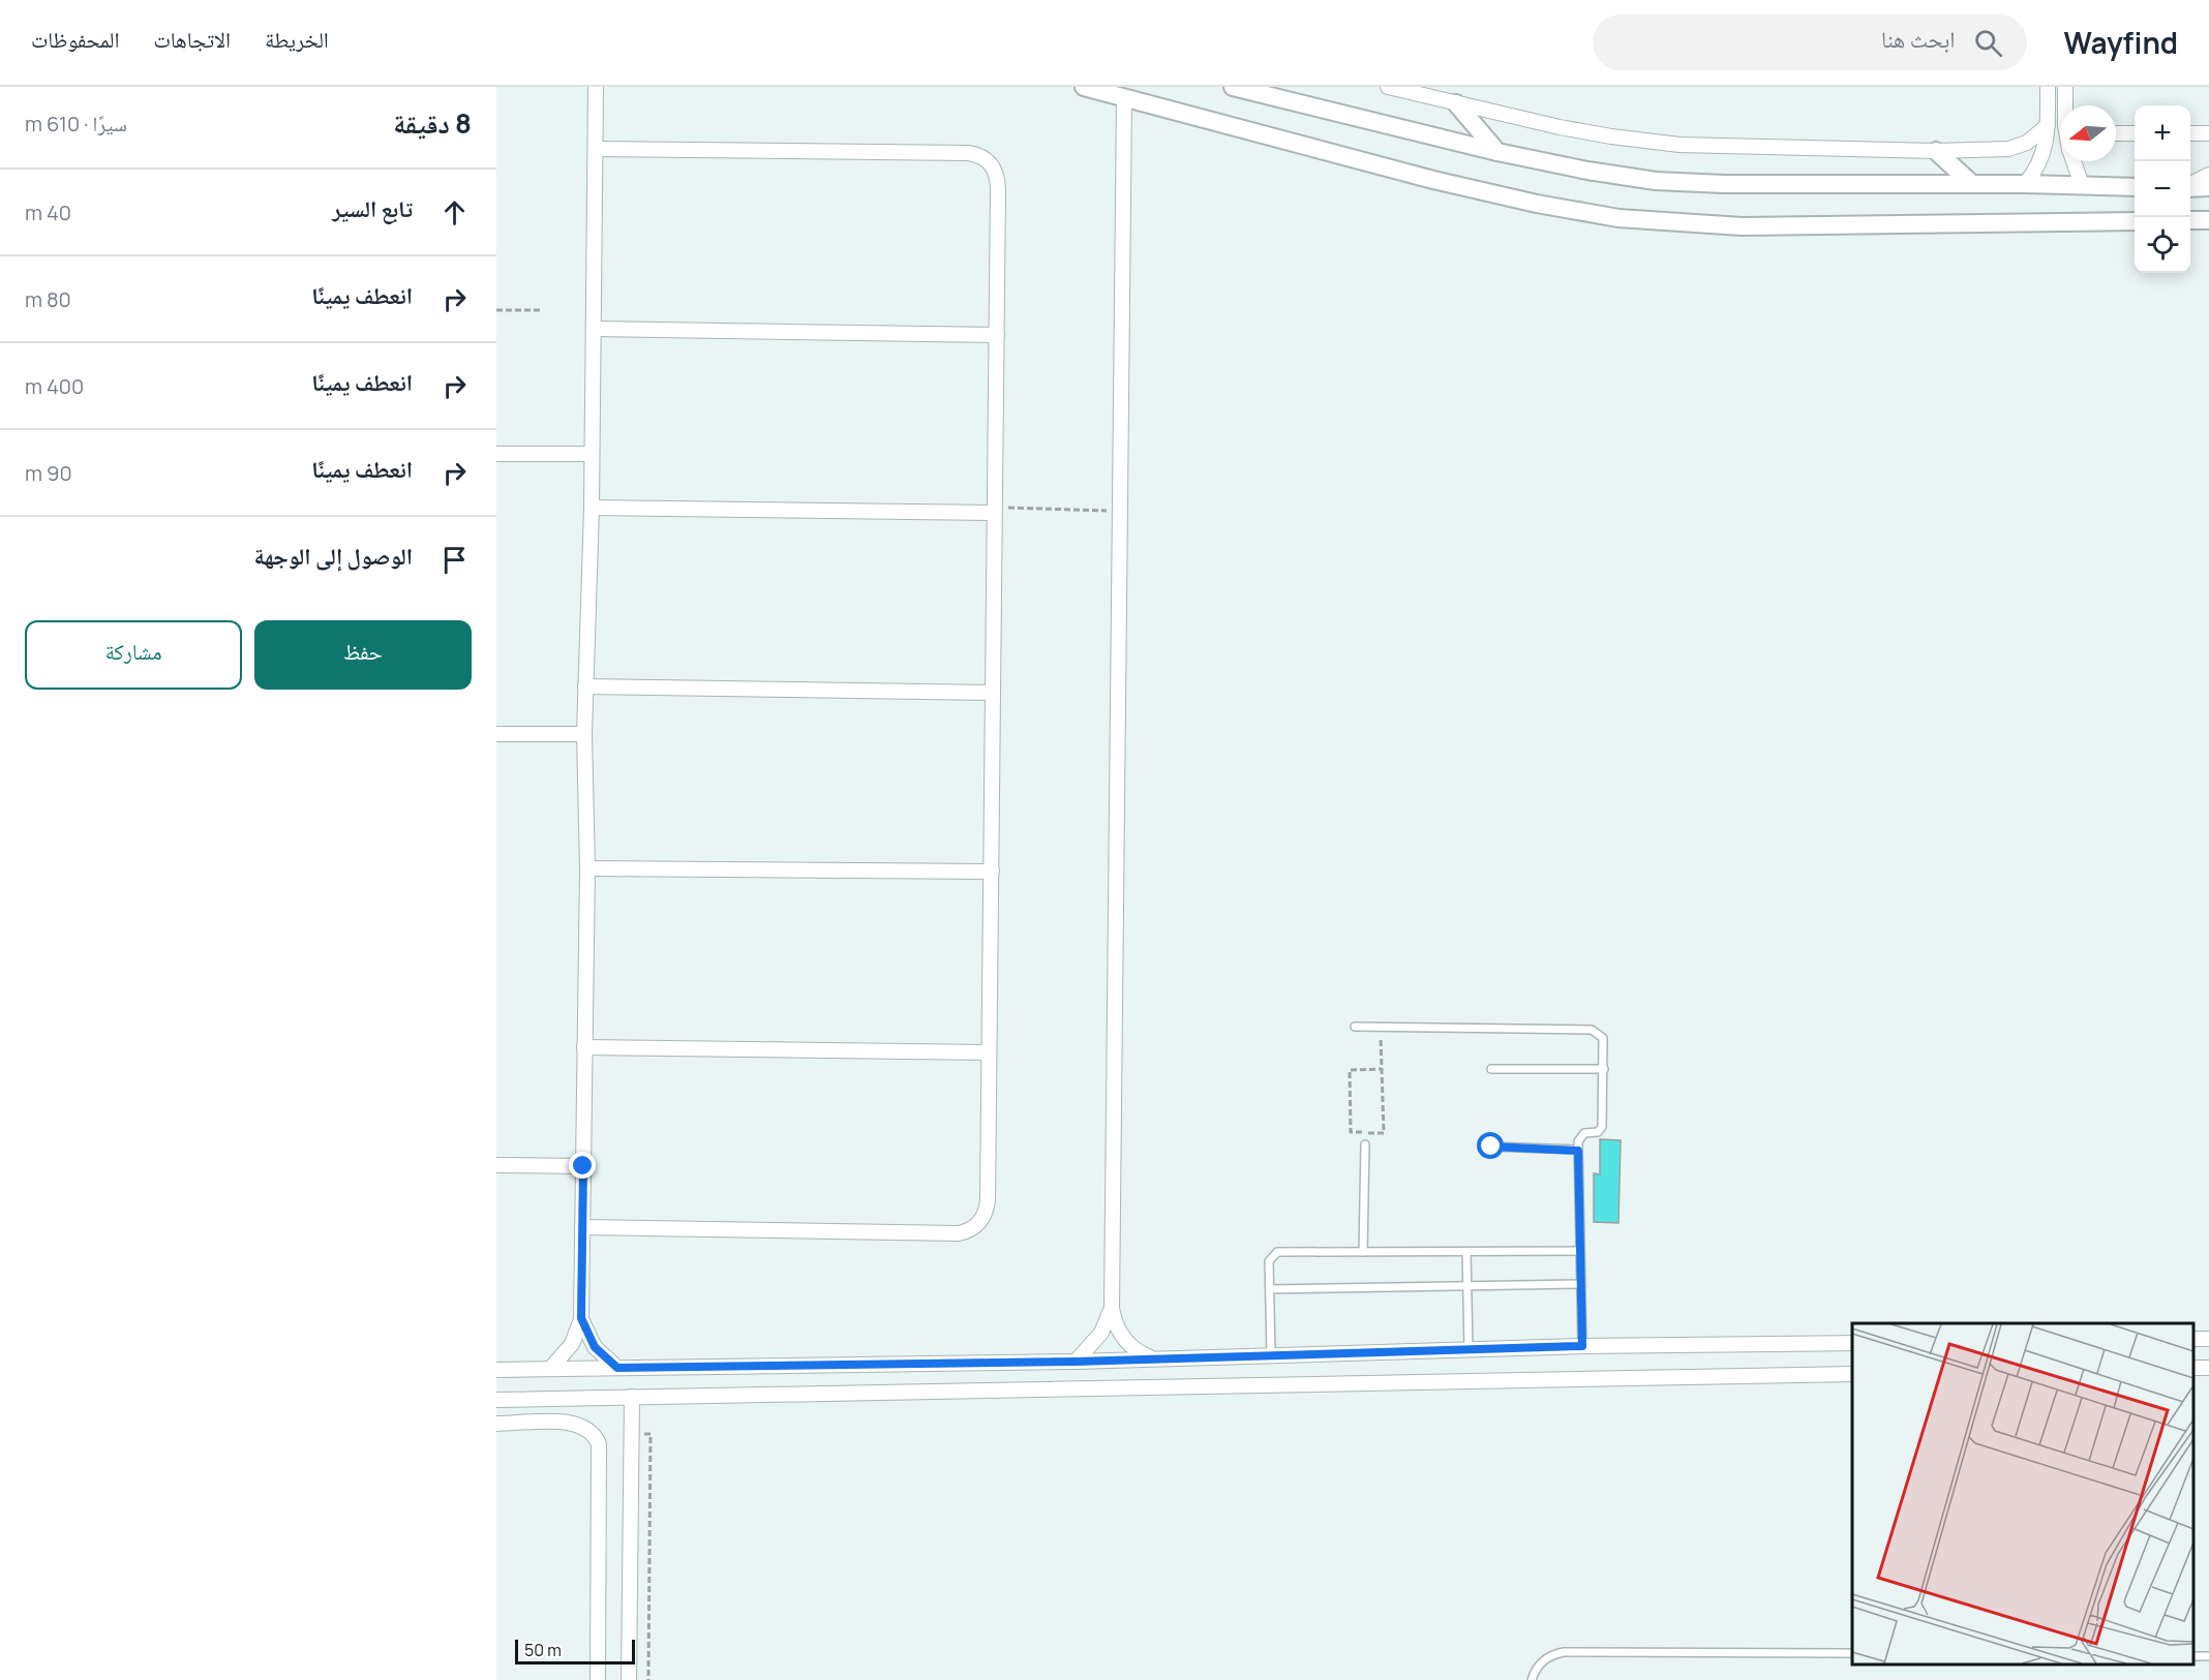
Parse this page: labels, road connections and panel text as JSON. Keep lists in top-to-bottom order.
{
  "scale_bar": "50 m",
  "north": "left",
  "page": {
    "header": "Wayfind",
    "search": "ابحث هنا",
    "nav": ["الخريطة", "الاتجاهات", "المحفوظات"],
    "heading": ["8 دقيقة", "سيرًا · 610 m"],
    "map_buttons": ["+", "−"],
    "list": [
      ["تابع السير", "40 m"],
      ["انعطف يمينًا", "80 m"],
      ["انعطف يمينًا", "400 m"],
      ["انعطف يمينًا", "90 m"],
      "الوصول إلى الوجهة"
    ],
    "buttons": ["حفظ", "مشاركة"],
    "scale": "50 m"
  }
}
